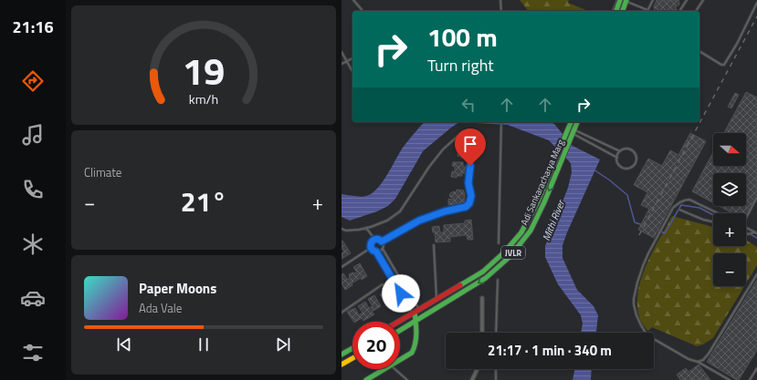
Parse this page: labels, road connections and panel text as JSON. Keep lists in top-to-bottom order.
{
  "streets": {
    "main road": ["Adi Sankaracharya Marg", "JVLR"]
  },
  "water": ["Mithi River"],
  "north": "right",
  "page": {
    "tabs": "21:16",
    "turn": ["100 m", "Turn right"],
    "tile": "Climate",
    "map_buttons": ["+", "−"],
    "heat": ["−", "21°", "+"],
    "song": ["Paper Moons", "Ada Vale"],
    "limit": "20",
    "trip": "21:17 · 1 min · 340 m",
    "gauge": ["19", "km/h"]
  }
}
